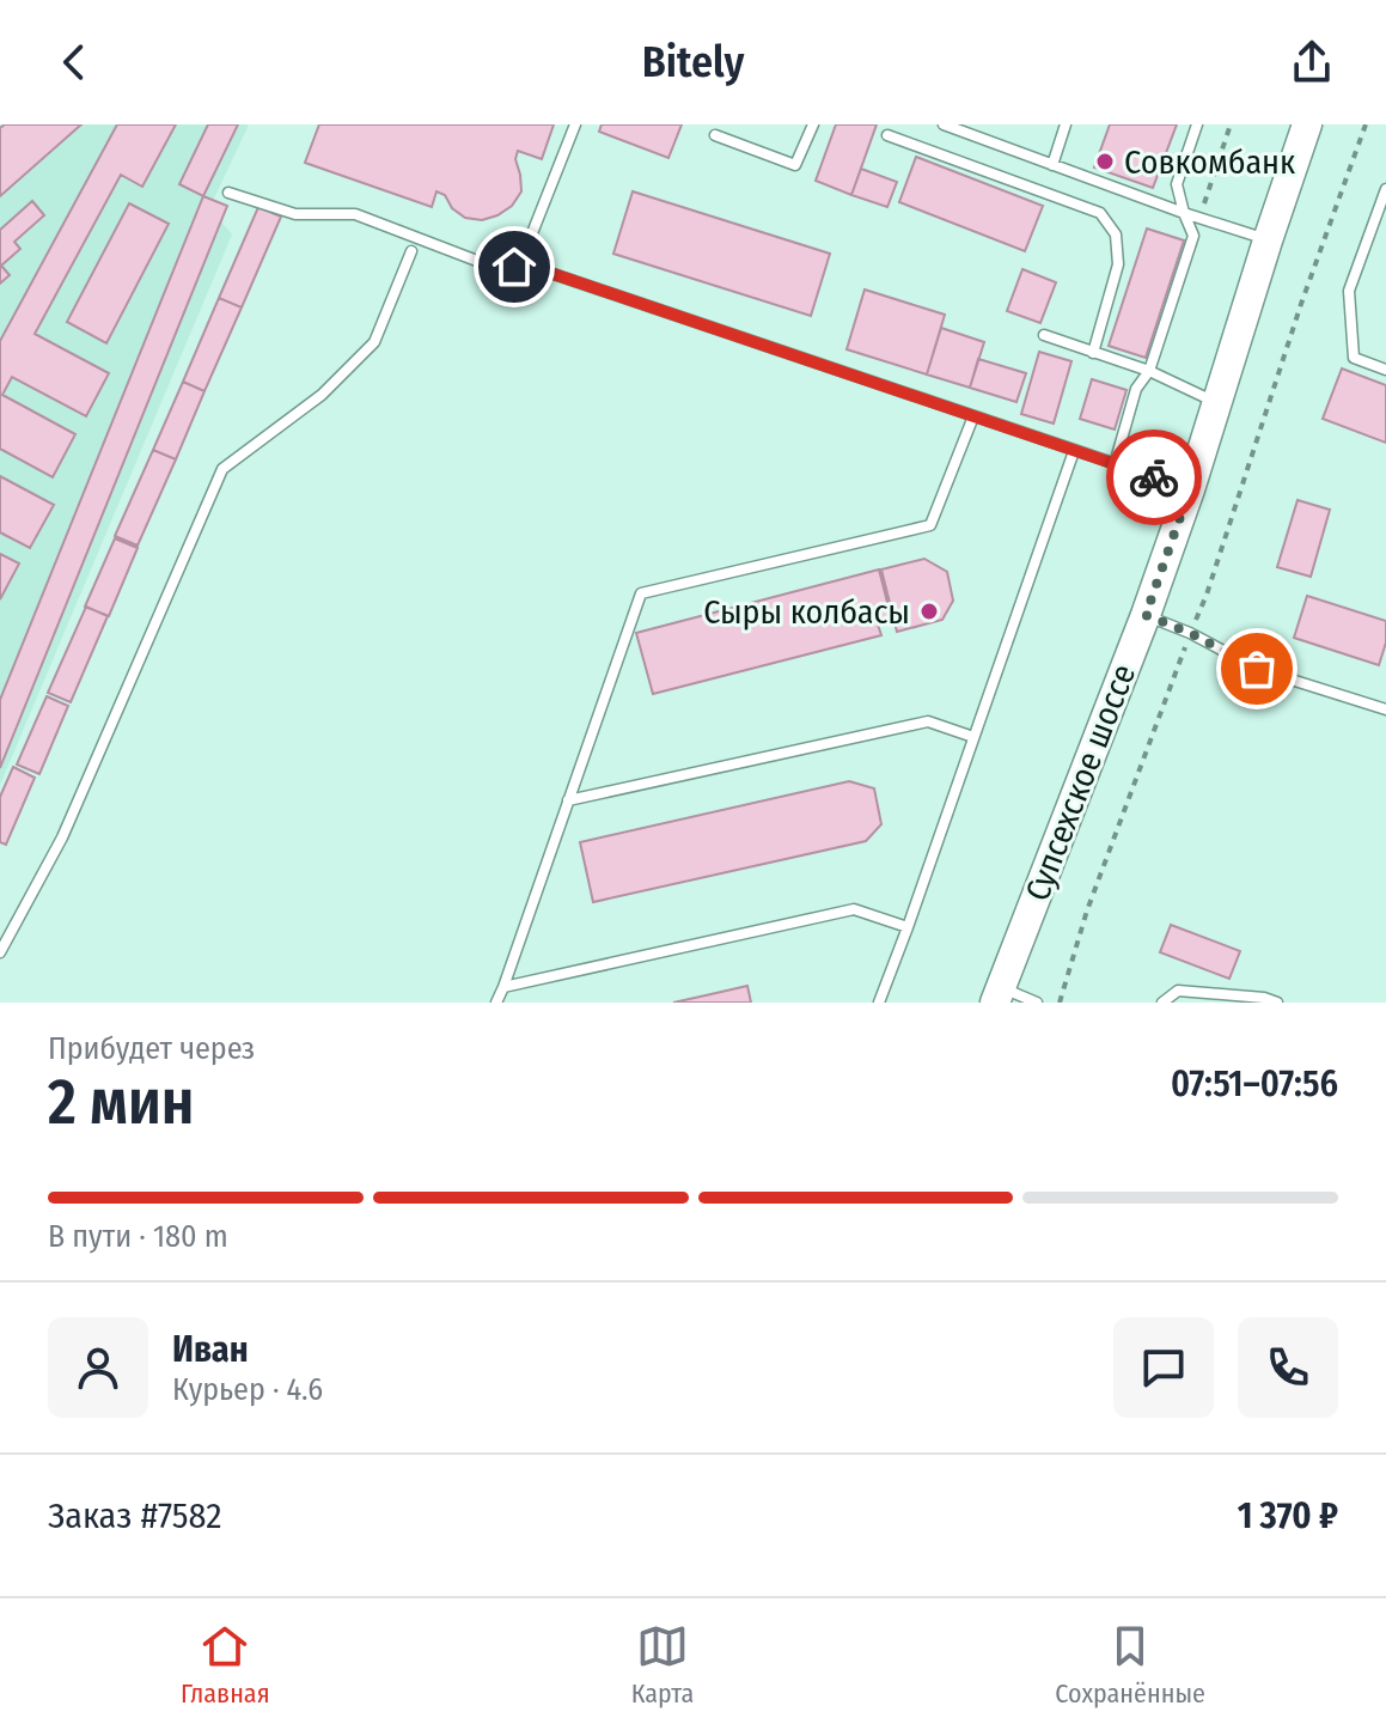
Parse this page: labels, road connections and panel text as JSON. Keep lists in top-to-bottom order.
{
  "streets": {
    "main road": ["Супсехское шоссе"]
  },
  "places": ["Совкомбанк", "Сыры колбасы"],
  "page": {
    "header": "Bitely",
    "heading": ["2 мин", "Прибудет через", "07:51–07:56"],
    "panel": [
      "Иван",
      "Курьер · 4.6",
      "Заказ #7582",
      "1 370 ₽"
    ],
    "bar": "В пути · 180 m",
    "tabs": ["Главная", "Карта", "Сохранённые"]
  }
}
